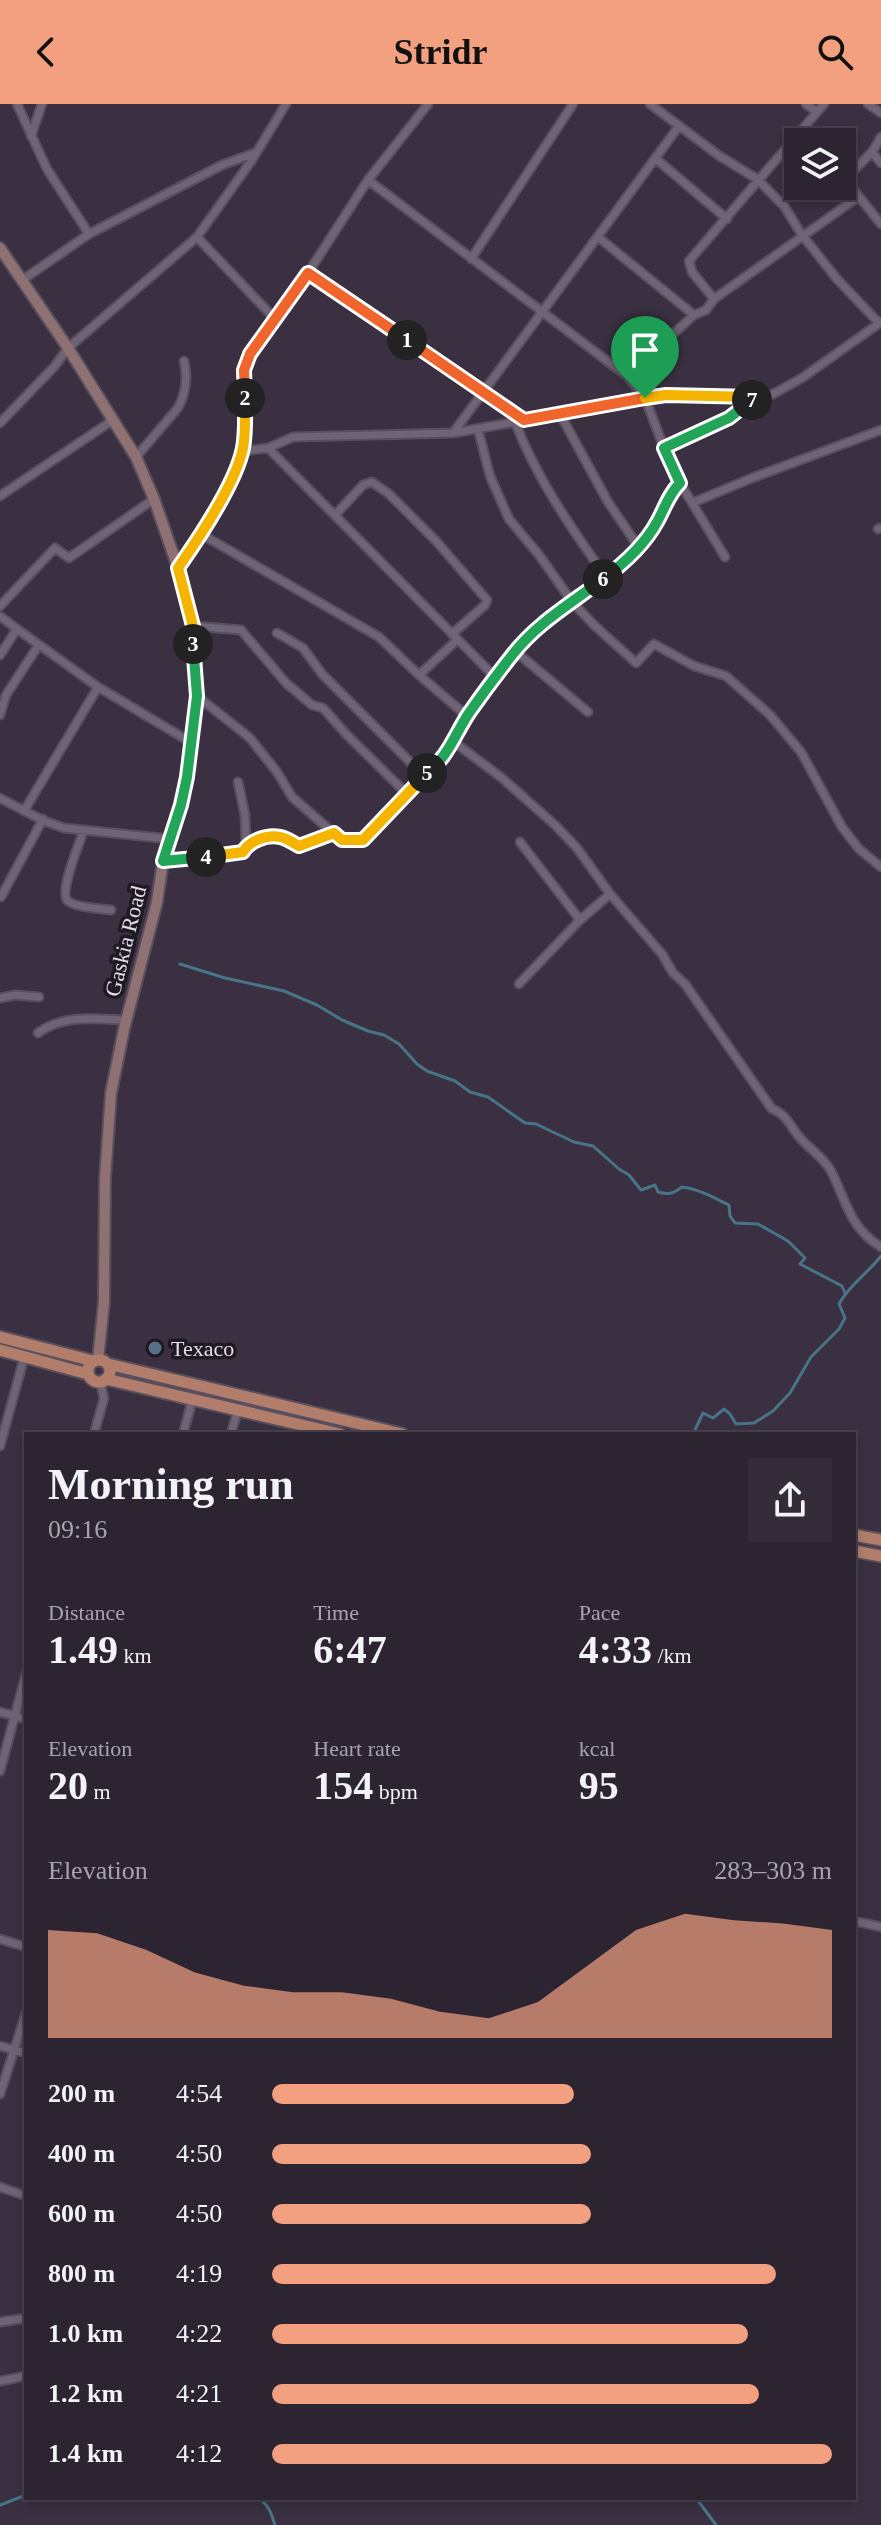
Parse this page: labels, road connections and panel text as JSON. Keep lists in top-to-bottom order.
{
  "streets": {
    "main road": ["Gaskia Road"]
  },
  "places": ["Texaco"],
  "page": {
    "header": "Stridr",
    "pins": [
      "1",
      "2",
      "7",
      "6",
      "3",
      "5",
      "4"
    ],
    "heading": ["Morning run", "09:16"],
    "stats": [
      ["Distance", "1.49 km"],
      ["Time", "6:47"],
      ["Pace", "4:33 /km"],
      ["Elevation", "20 m"],
      ["Heart rate", "154 bpm"],
      ["kcal", "95"]
    ],
    "chart": ["Elevation", "283–303 m"],
    "list": [
      {
        "name": "200 m",
        "note": "4:54"
      },
      {
        "name": "400 m",
        "note": "4:50"
      },
      {
        "name": "600 m",
        "note": "4:50"
      },
      {
        "name": "800 m",
        "note": "4:19"
      },
      {
        "name": "1.0 km",
        "note": "4:22"
      },
      {
        "name": "1.2 km",
        "note": "4:21"
      },
      {
        "name": "1.4 km",
        "note": "4:12"
      }
    ]
  }
}
